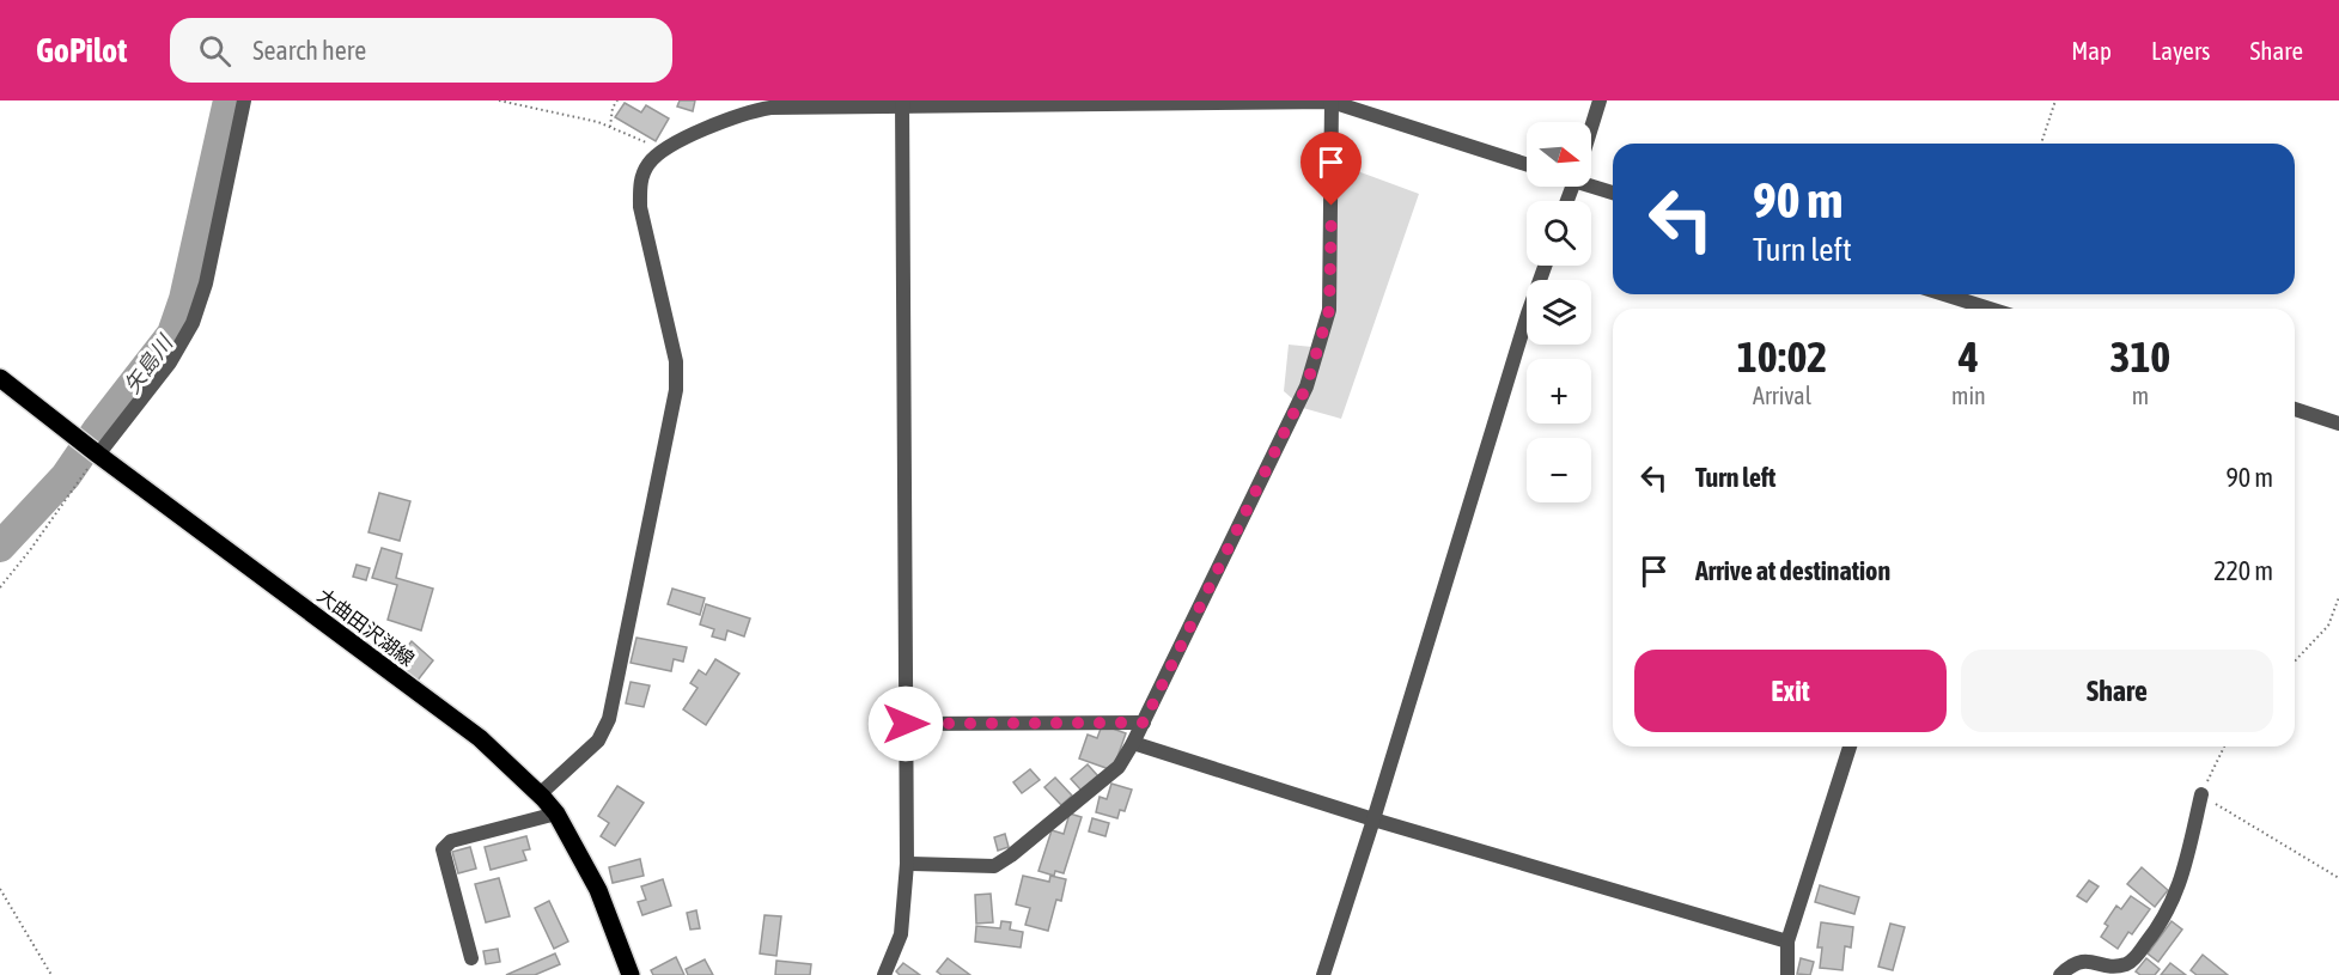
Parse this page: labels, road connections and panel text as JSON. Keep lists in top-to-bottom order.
{
  "streets": {
    "main road": ["大曲田沢湖線"]
  },
  "water": ["矢島川"],
  "north": "right",
  "page": {
    "header": "GoPilot",
    "search": "Search here",
    "nav": ["Map", "Layers", "Share"],
    "map_buttons": ["+", "−"],
    "turn": ["90 m", "Turn left"],
    "eta": [
      "10:02",
      "Arrival",
      "4",
      "min",
      "310",
      "m"
    ],
    "list": [
      {
        "name": "Turn left",
        "value": "90 m"
      },
      {
        "name": "Arrive at destination",
        "value": "220 m"
      }
    ],
    "buttons": ["Exit", "Share"]
  }
}
